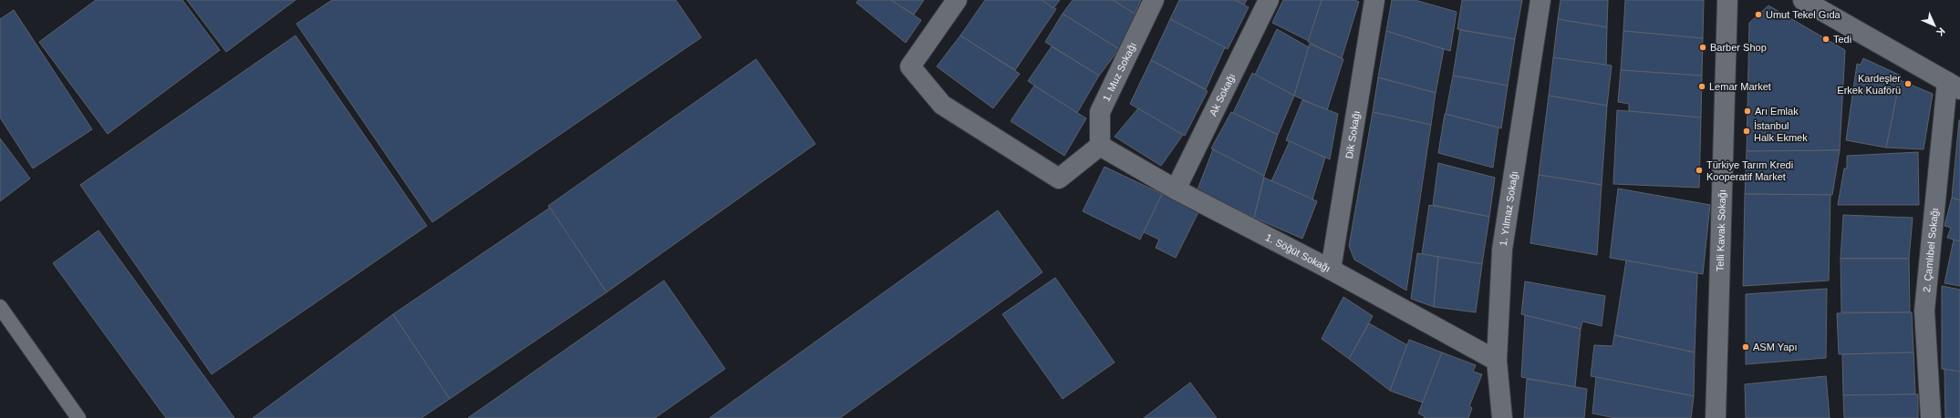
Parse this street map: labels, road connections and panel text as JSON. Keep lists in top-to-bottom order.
{
  "streets": {
    "street": [
      "1. Muz Sokağı",
      "Ak Sokağı",
      "Dik Sokağı",
      "1. Yılmaz Sokağı",
      "Telli Kavak Sokağı",
      "2. Çamlıbel Sokağı",
      "1. Söğüt Sokağı"
    ]
  },
  "crossings": [
    ["1. Muz Sokağı", "1. Söğüt Sokağı"],
    ["Ak Sokağı", "1. Söğüt Sokağı"],
    ["Dik Sokağı", "1. Söğüt Sokağı"],
    ["1. Yılmaz Sokağı", "1. Söğüt Sokağı"]
  ],
  "places": [
    "Umut Tekel Gıda",
    "Tedi",
    "Barber Shop",
    "Kardeşler Erkek Kuaförü",
    "Lemar Market",
    "Arı Emlak",
    "İstanbul Halk Ekmek",
    "Türkiye Tarım Kredi Kooperatif Market",
    "ASM Yapı"
  ],
  "north": "bottom right"
}
